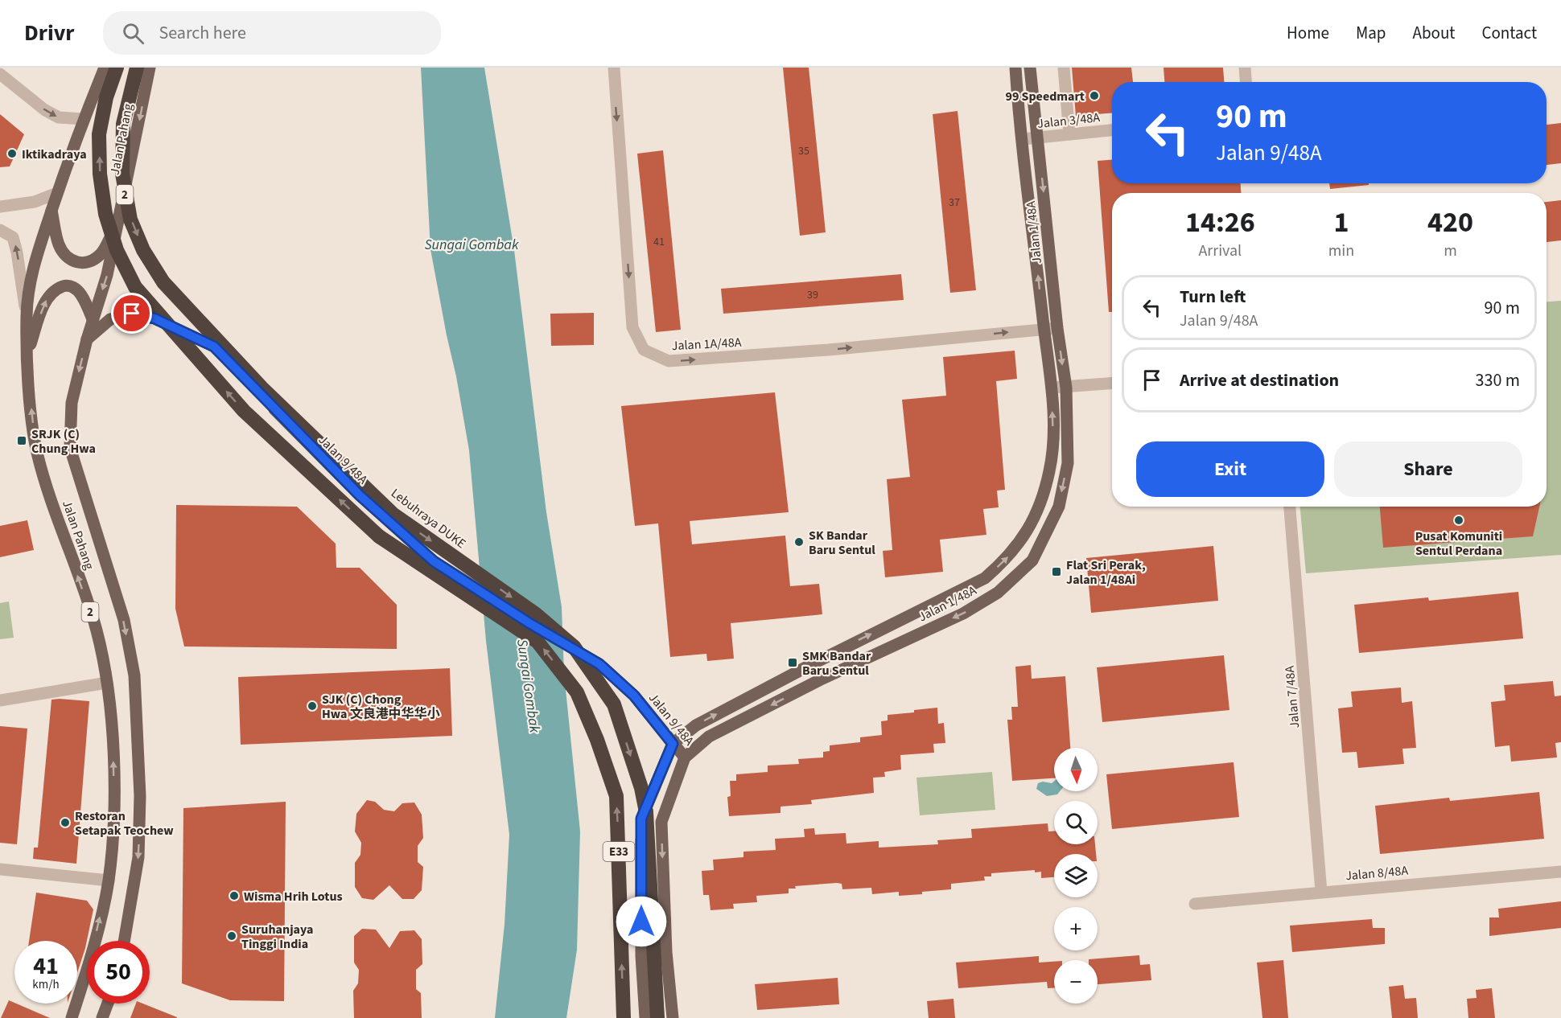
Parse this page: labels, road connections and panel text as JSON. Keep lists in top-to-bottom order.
{
  "streets": {
    "highway": ["Lebuhraya DUKE", "E33"],
    "main road": [
      "Jalan Pahang",
      "2",
      "Jalan 1/48A",
      "Jalan 9/48A"
    ],
    "street": [
      "Jalan 3/48A",
      "Jalan 1A/48A",
      "Jalan 7/48A",
      "Jalan 8/48A"
    ]
  },
  "crossings": [
    ["Jalan 3/48A", "Jalan 1/48A"],
    ["Jalan Pahang", "Jalan 9/48A"],
    ["Jalan 1/48A", "Jalan 1A/48A"],
    ["Jalan 1/48A", "Jalan 9/48A"],
    ["Jalan 7/48A", "Jalan 8/48A"]
  ],
  "water": ["Sungai Gombak"],
  "places": {
    "other": [
      "99 Speedmart",
      "Iktikadraya",
      "Pusat Komuniti Sentul Perdana",
      "SK Bandar Baru Sentul",
      "SJK (C) Chong Hwa 文良港中华华小",
      "Restoran Setapak Teochew",
      "Wisma Hrih Lotus",
      "Suruhanjaya Tinggi India"
    ],
    "transit": ["SRJK (C) Chung Hwa", "Flat Sri Perak, Jalan 1/48Ai", "SMK Bandar Baru Sentul"]
  },
  "house_numbers": [
    "35",
    "37",
    "41",
    "39"
  ],
  "north": "bottom",
  "page": {
    "header": "Drivr",
    "search": "Search here",
    "nav": [
      "Home",
      "Map",
      "About",
      "Contact"
    ],
    "turn": ["90 m", "Jalan 9/48A"],
    "eta": [
      "14:26",
      "Arrival",
      "1",
      "min",
      "420",
      "m"
    ],
    "list": [
      {
        "name": "Turn left",
        "note": "Jalan 9/48A",
        "value": "90 m"
      },
      {
        "name": "Arrive at destination",
        "value": "330 m"
      }
    ],
    "buttons": ["Exit", "Share"],
    "map_buttons": ["+", "−"],
    "speed": "41 km/h",
    "limit": "50"
  }
}
